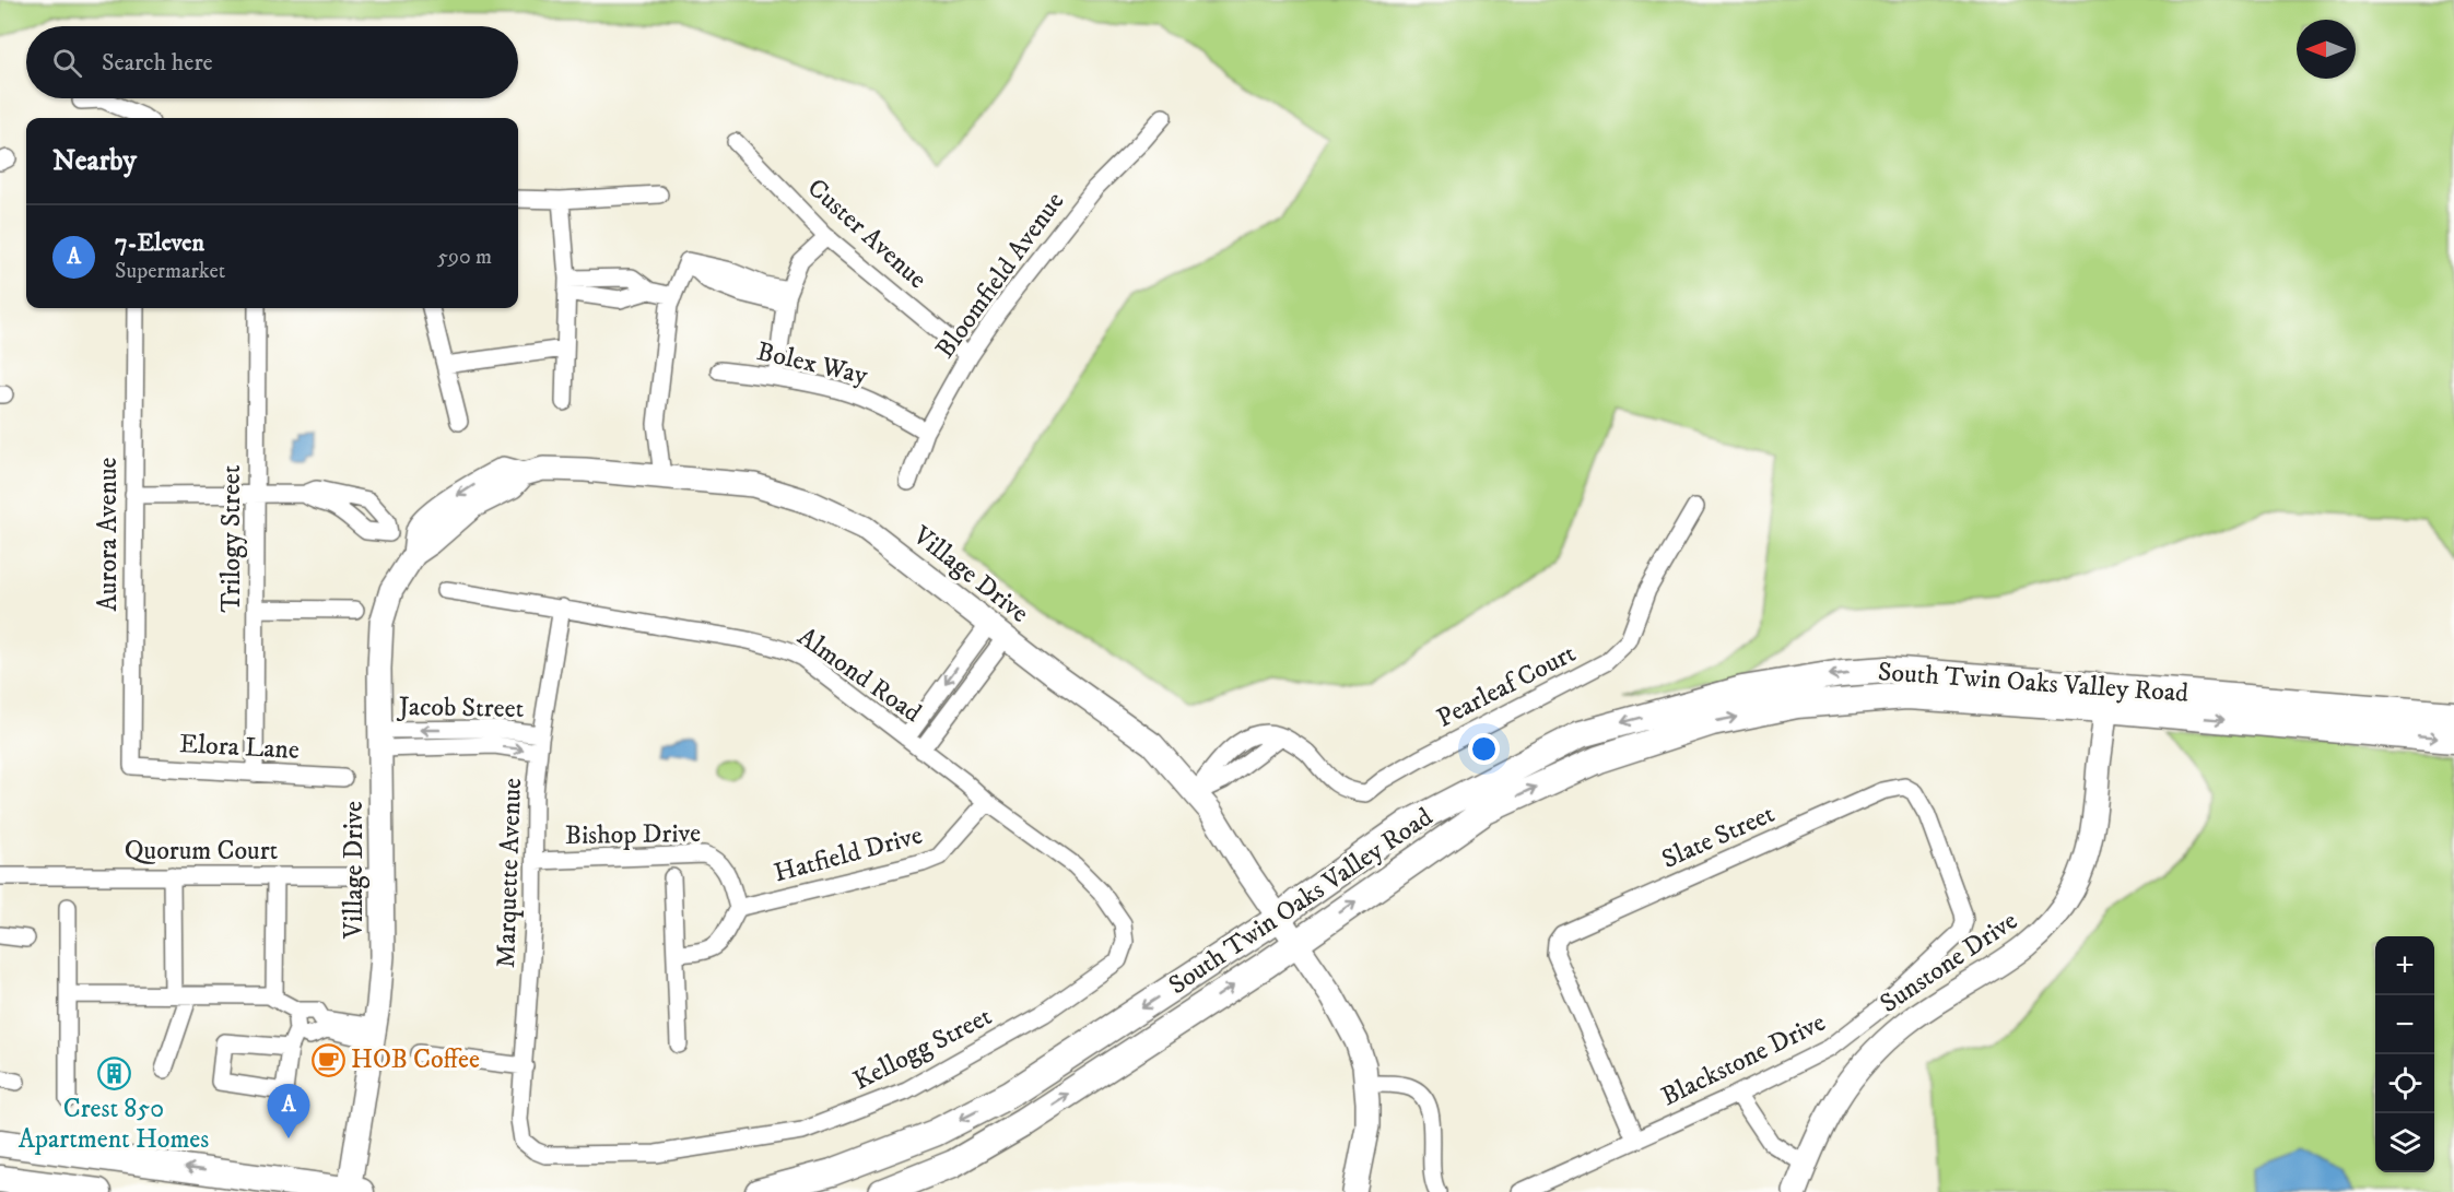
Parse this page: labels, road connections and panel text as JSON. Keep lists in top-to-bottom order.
{
  "streets": {
    "main road": ["South Twin Oaks Valley Road"],
    "street": [
      "Custer Avenue",
      "Bloomfield Avenue",
      "Bolex Way",
      "Aurora Avenue",
      "Trilogy Street",
      "Village Drive",
      "Almond Road",
      "Pearleaf Court",
      "Jacob Street",
      "Elora Lane",
      "Bishop Drive",
      "Slate Street",
      "Quorum Court",
      "Hatfield Drive",
      "Marquette Avenue",
      "Sunstone Drive",
      "Kellogg Street",
      "Blackstone Drive"
    ]
  },
  "crossings": [
    ["Custer Avenue", "Bloomfield Avenue"],
    ["Bloomfield Avenue", "Bolex Way"],
    ["Aurora Avenue", "Elora Lane"],
    ["Trilogy Street", "Elora Lane"],
    ["Village Drive", "South Twin Oaks Valley Road"],
    ["Village Drive", "Jacob Street"],
    ["Village Drive", "Quorum Court"],
    ["Almond Road", "Hatfield Drive"],
    ["Almond Road", "Marquette Avenue"],
    ["Almond Road", "Kellogg Street"],
    ["South Twin Oaks Valley Road", "Sunstone Drive"],
    ["Jacob Street", "Marquette Avenue"],
    ["Bishop Drive", "Hatfield Drive"],
    ["Bishop Drive", "Marquette Avenue"],
    ["Slate Street", "Blackstone Drive"],
    ["Marquette Avenue", "Kellogg Street"]
  ],
  "places": {
    "cafe": ["HOB Coffee"],
    "building": ["Crest 850 Apartment Homes"]
  },
  "north": "left",
  "page": {
    "search": "Search here",
    "heading": "Nearby",
    "list": [
      {
        "mark": "A",
        "name": "7-Eleven",
        "note": "Supermarket",
        "value": "590 m"
      }
    ],
    "map_buttons": ["+", "−"],
    "pins": "A"
  }
}
